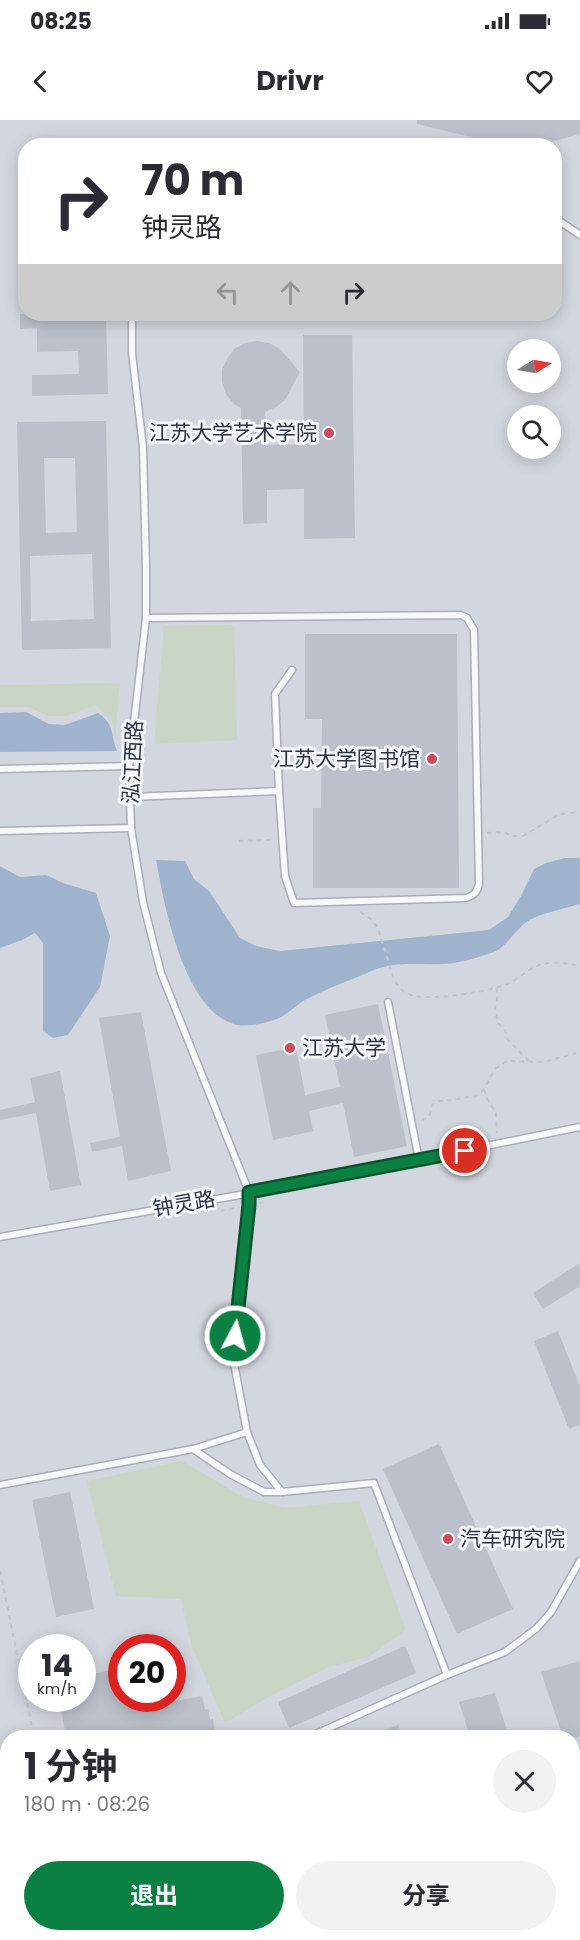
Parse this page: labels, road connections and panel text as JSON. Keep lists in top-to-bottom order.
{
  "streets": {
    "lane": ["泓江西路", "钟灵路"]
  },
  "crossings": [
    ["泓江西路", "钟灵路"]
  ],
  "places": [
    "江苏大学艺术学院",
    "江苏大学图书馆",
    "江苏大学",
    "汽车研究院"
  ],
  "north": "right",
  "page": {
    "status": "08:25",
    "header": "Drivr",
    "turn": ["70 m", "钟灵路"],
    "speed": "14 km/h",
    "limit": "20",
    "heading": ["1 分钟", "180 m · 08:26"],
    "buttons": ["退出", "分享"]
  }
}
